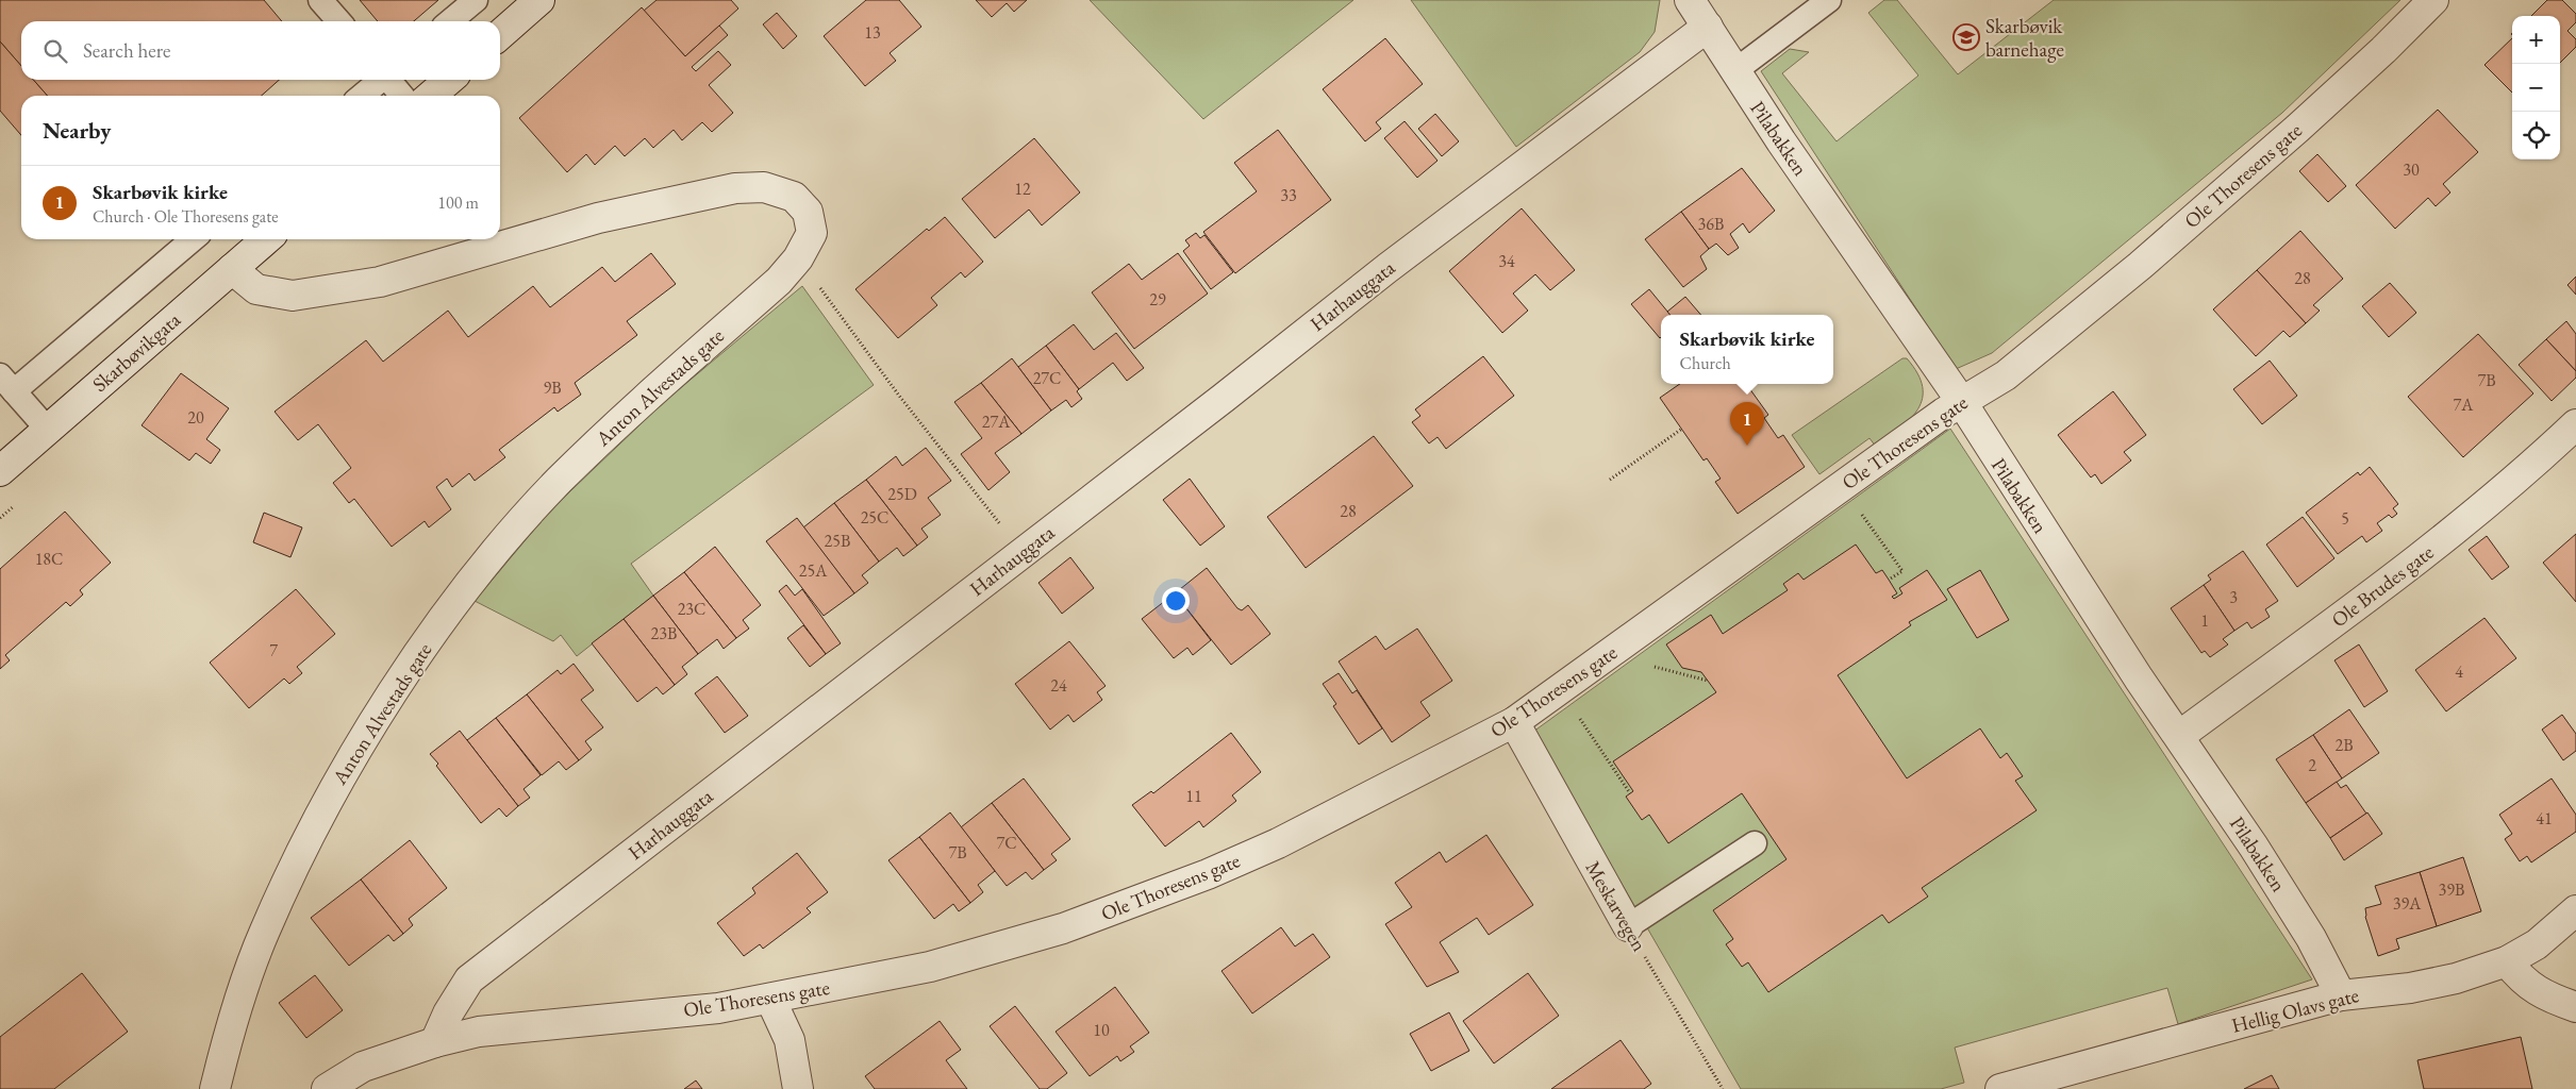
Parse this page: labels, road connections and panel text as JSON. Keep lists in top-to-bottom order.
{
  "streets": {
    "street": [
      "Pilabakken",
      "Ole Thoresens gate",
      "Harhauggata",
      "Skarbøvikgata",
      "Anton Alvestads gate",
      "Ole Brudes gate",
      "Meskarvegen",
      "Hellig Olavs gate"
    ]
  },
  "crossings": [
    ["Pilabakken", "Ole Thoresens gate"],
    ["Pilabakken", "Harhauggata"],
    ["Pilabakken", "Ole Brudes gate"],
    ["Pilabakken", "Hellig Olavs gate"],
    ["Ole Thoresens gate", "Harhauggata"],
    ["Ole Thoresens gate", "Meskarvegen"],
    ["Skarbøvikgata", "Anton Alvestads gate"]
  ],
  "places": {
    "school or university": ["Skarbøvik barnehage"]
  },
  "house_numbers": [
    "13",
    "30",
    "12",
    "33",
    "36B",
    "34",
    "28",
    "29",
    "27C",
    "7B",
    "9B",
    "7A",
    "20",
    "27A",
    "25D",
    "28",
    "25C",
    "5",
    "25B",
    "18C",
    "25A",
    "3",
    "23C",
    "1",
    "23B",
    "7",
    "4",
    "24",
    "2B",
    "2",
    "11",
    "41",
    "7C",
    "7B",
    "39B",
    "39A",
    "10"
  ],
  "page": {
    "map_buttons": ["+", "−"],
    "search": "Search here",
    "heading": "Nearby",
    "list": [
      {
        "mark": "1",
        "name": "Skarbøvik kirke",
        "note": "Church · Ole Thoresens gate",
        "value": "100 m"
      }
    ],
    "popup": ["Skarbøvik kirke", "Church"],
    "pins": "1"
  }
}
